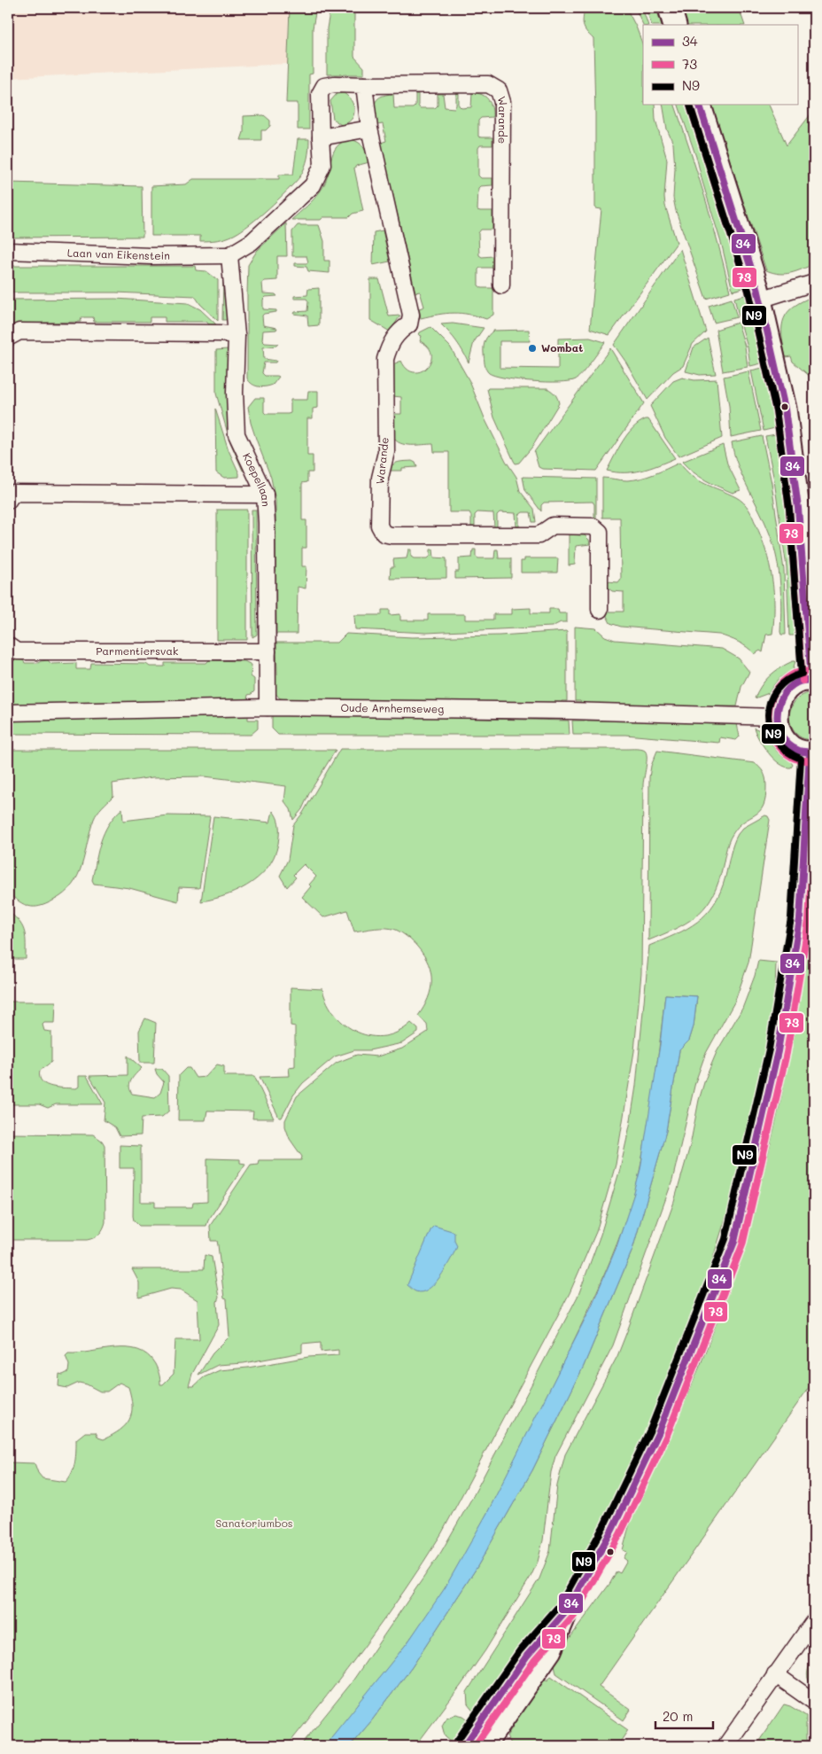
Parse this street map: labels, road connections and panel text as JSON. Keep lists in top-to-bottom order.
{
  "streets": {
    "street": [
      "Warande",
      "Laan van Eikenstein",
      "Koepellaan",
      "Parmentiersvak",
      "Oude Arnhemseweg"
    ]
  },
  "crossings": [
    ["Warande", "Laan van Eikenstein"],
    ["Warande", "Koepellaan"],
    ["Laan van Eikenstein", "Koepellaan"],
    ["Koepellaan", "Parmentiersvak"],
    ["Koepellaan", "Oude Arnhemseweg"]
  ],
  "parks": ["Sanatoriumbos"],
  "places": ["Wombat"],
  "lines": ["transit line 34", "transit line 73", "transit line N9"],
  "legend": ["34", "73", "N9"],
  "scale_bar": "20 m"
}
